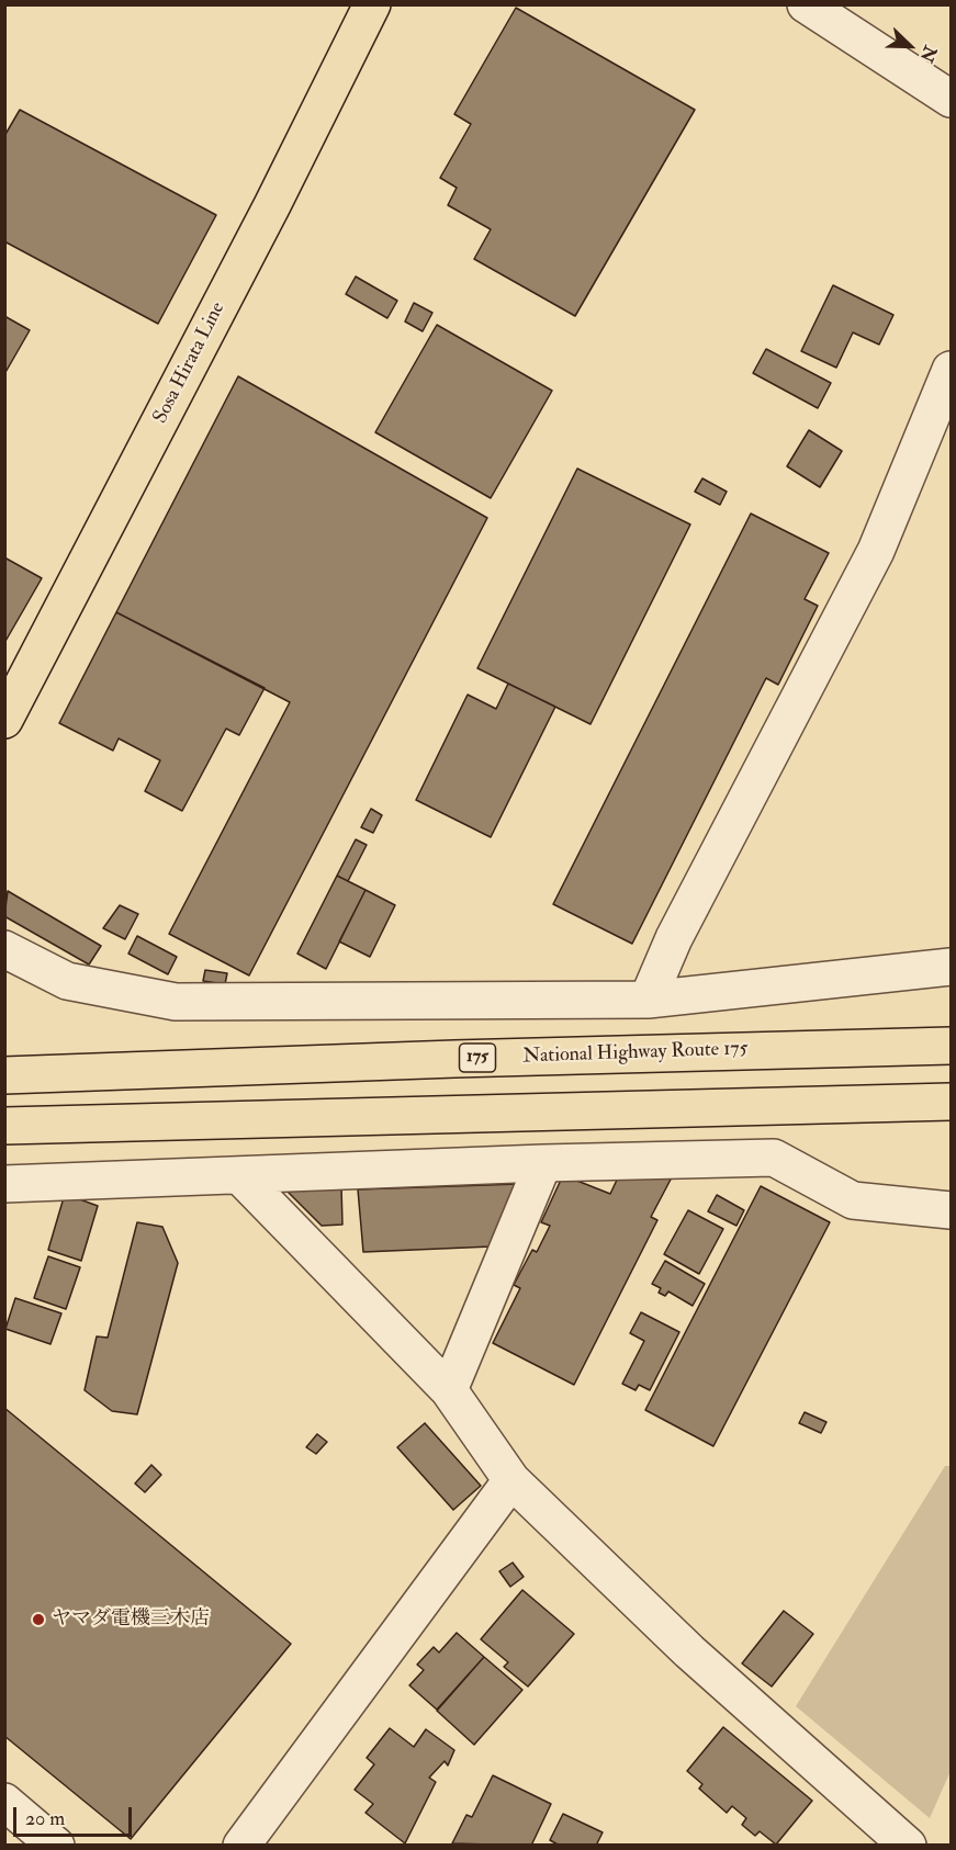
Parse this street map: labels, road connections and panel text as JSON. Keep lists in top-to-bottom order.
{
  "streets": {
    "main road": ["Sosa Hirata Line", "National Highway Route 175", "175"]
  },
  "places": ["ヤマダ電機三木店"],
  "scale_bar": "20 m",
  "north": "bottom right"
}
